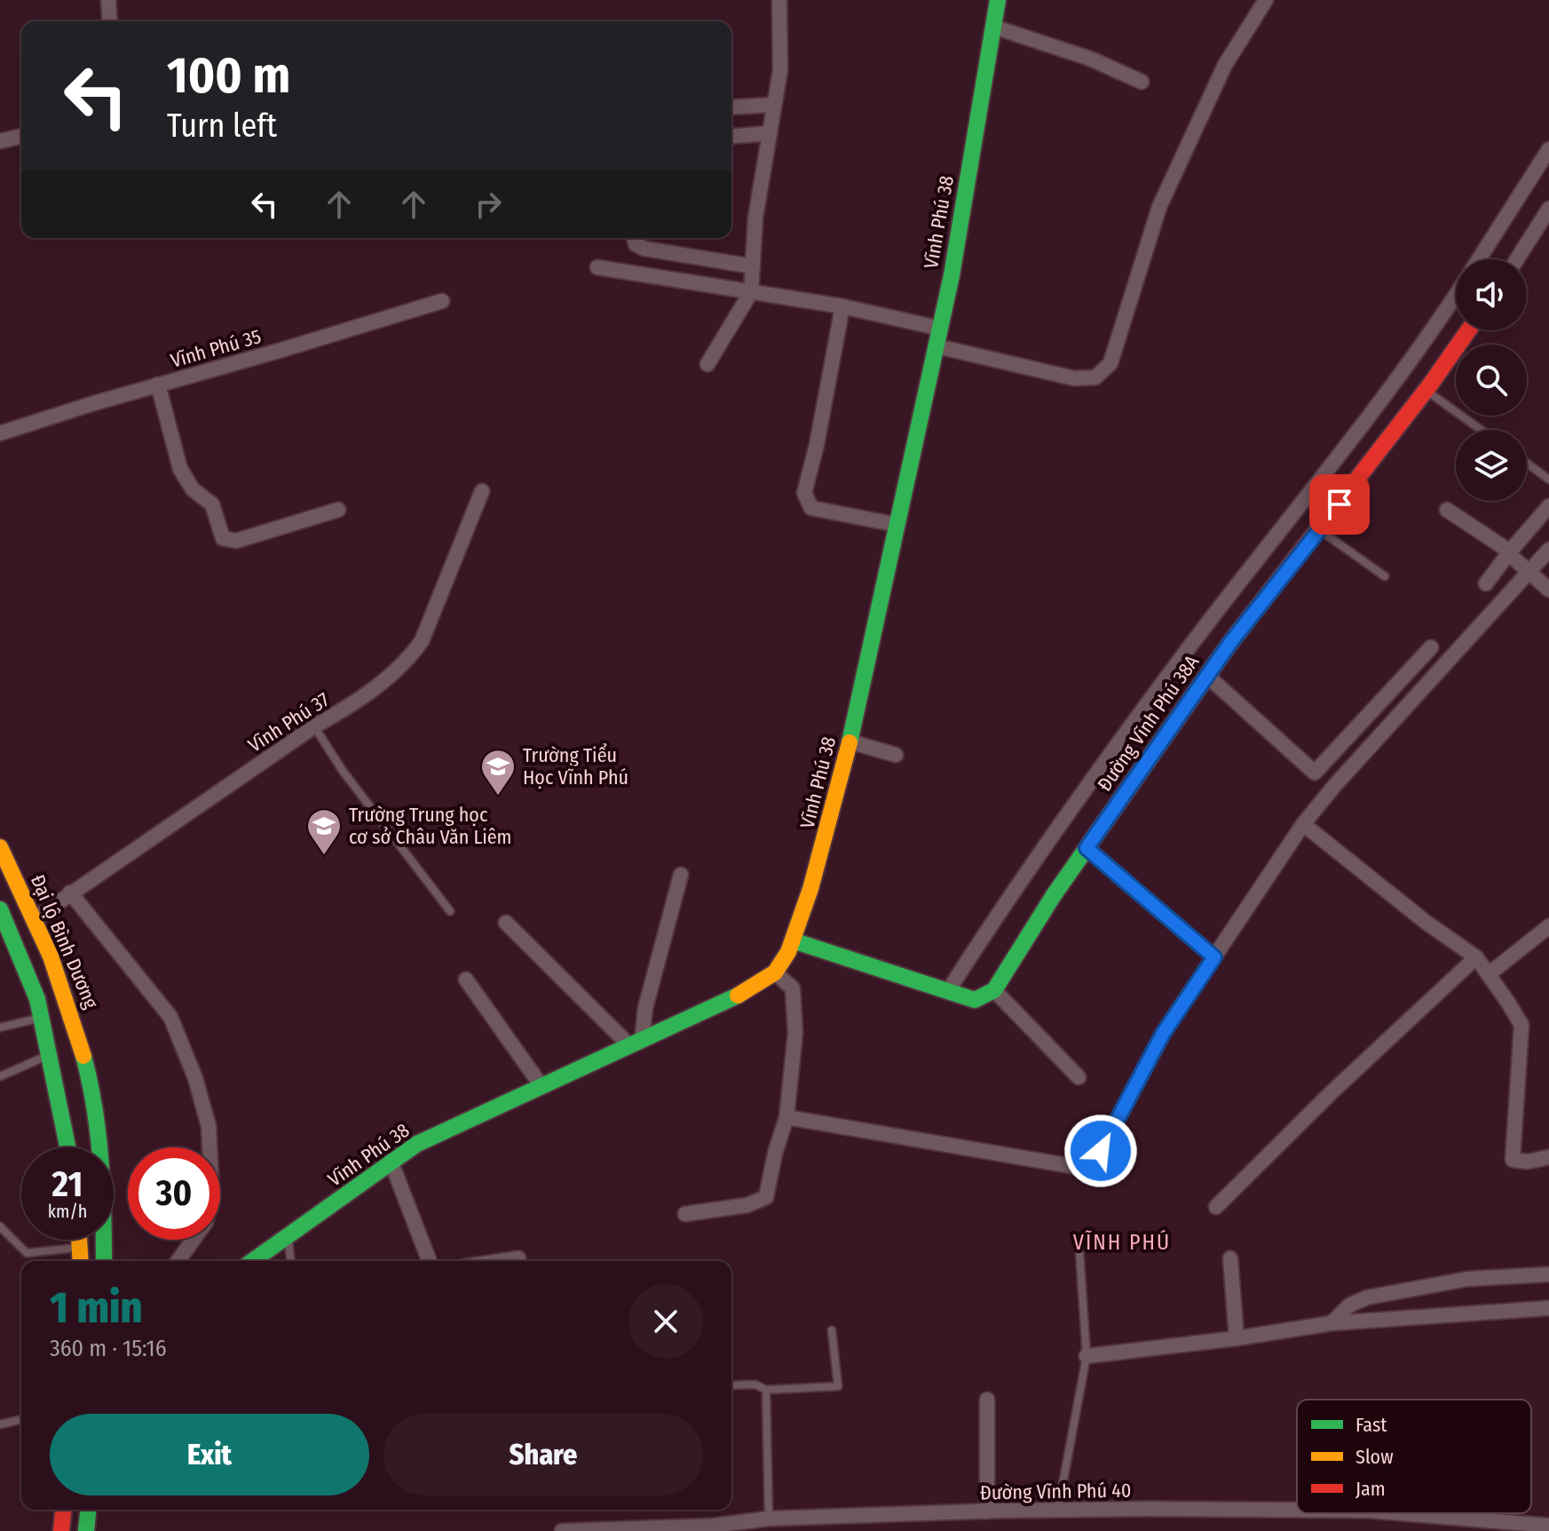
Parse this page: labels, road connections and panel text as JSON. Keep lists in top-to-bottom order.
{
  "streets": {
    "main road": ["Vĩnh Phú 38", "Đường Vĩnh Phú 38A", "Đại lộ Bình Dương"],
    "street": ["Vĩnh Phú 35", "Vĩnh Phú 37", "Đường Vĩnh Phú 40"]
  },
  "crossings": [
    ["Vĩnh Phú 37", "Đại lộ Bình Dương"]
  ],
  "districts": ["VĨNH PHÚ"],
  "places": {
    "school or university": ["Trường Tiểu Học Vĩnh Phú", "Trường Trung học cơ sở Châu Văn Liêm"]
  },
  "legend": ["Fast", "Slow", "Jam"],
  "page": {
    "turn": ["100 m", "Turn left"],
    "speed": "21 km/h",
    "limit": "30",
    "heading": ["1 min", "360 m · 15:16"],
    "buttons": ["Exit", "Share"]
  }
}
